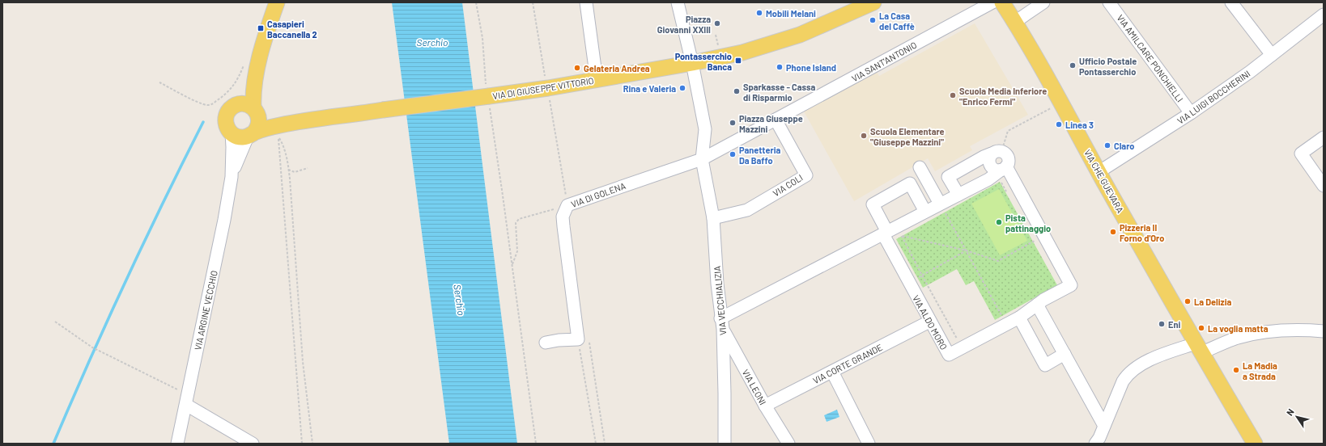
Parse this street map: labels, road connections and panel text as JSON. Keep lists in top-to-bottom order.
{
  "streets": {
    "main road": ["VIA DI GIUSEPPE VITTORIO", "VIA CHE GUEVARA"],
    "street": [
      "VIA AMILCARE PONCHIELLI",
      "VIA SANT'ANTONIO",
      "VIA LUIGI BOCCHERINI",
      "VIA COLI",
      "VIA DI GOLENA",
      "VIA VECCHIALIZIA",
      "VIA ARGINE VECCHIO",
      "VIA ALDO MORO",
      "VIA CORTE GRANDE",
      "VIA LEONI"
    ]
  },
  "crossings": [
    ["VIA AMILCARE PONCHIELLI", "VIA LUIGI BOCCHERINI"],
    ["VIA SANT'ANTONIO", "VIA COLI"],
    ["VIA LUIGI BOCCHERINI", "VIA CHE GUEVARA"],
    ["VIA COLI", "VIA VECCHIALIZIA"],
    ["VIA DI GOLENA", "VIA VECCHIALIZIA"],
    ["VIA VECCHIALIZIA", "VIA LEONI"],
    ["VIA ALDO MORO", "VIA CORTE GRANDE"],
    ["VIA CORTE GRANDE", "VIA LEONI"]
  ],
  "water": ["Serchio"],
  "places": {
    "other": [
      "Mobili Melani",
      "La Casa del Caffè",
      "Piazza Giovanni XXIII",
      "Ufficio Postale Pontasserchio",
      "Phone Island",
      "Gelateria Andrea",
      "Rina e Valeria",
      "Sparkasse - Cassa di Risparmio",
      "Scuola Media Inferiore \"Enrico Fermi\"",
      "Piazza Giuseppe Mazzini",
      "Linea 3",
      "Scuola Elementare \"Giuseppe Mazzini\"",
      "Claro",
      "Panetteria Da Baffo",
      "Pista pattinaggio",
      "Pizzeria Il Forno d'Oro",
      "La Delizia",
      "Eni",
      "La voglia matta",
      "La Madia a Strada"
    ],
    "transit": ["Casapieri Baccanella 2", "Pontasserchio Banca"]
  },
  "north": "top left"
}
